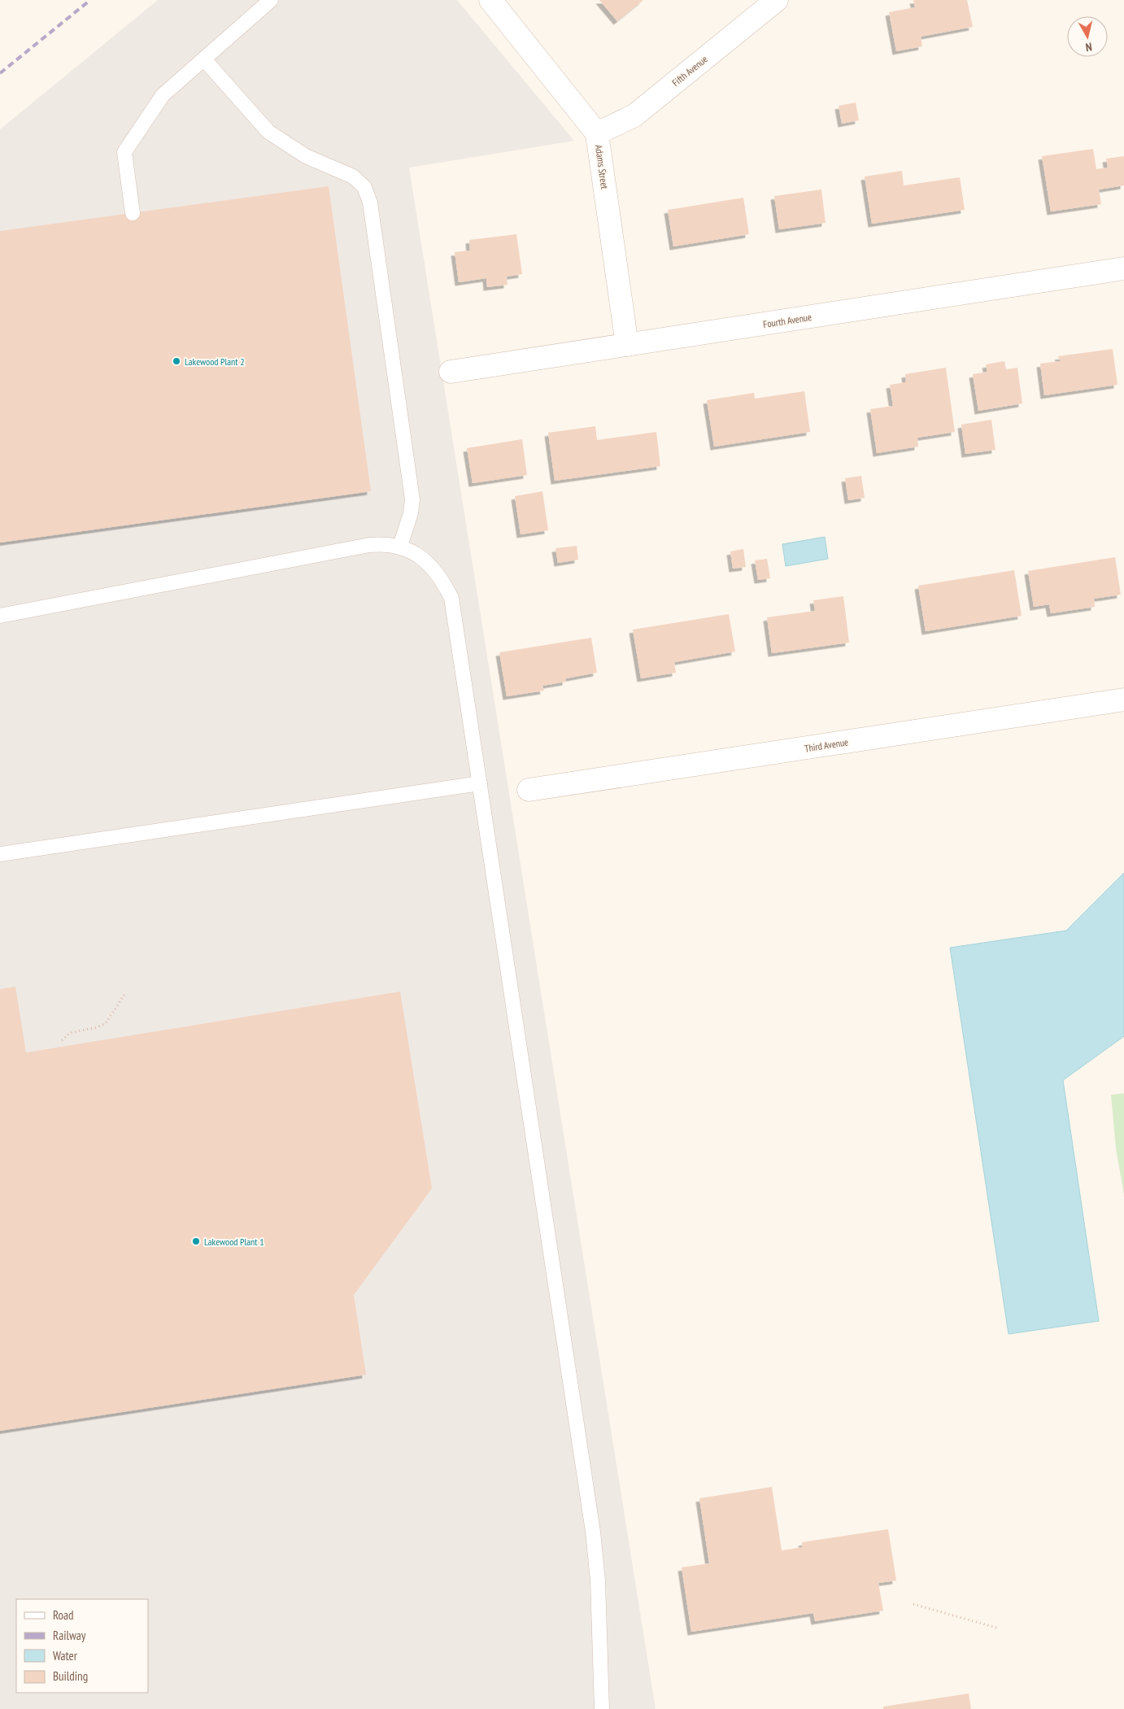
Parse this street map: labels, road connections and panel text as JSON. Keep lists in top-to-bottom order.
{
  "streets": {
    "street": [
      "Fifth Avenue",
      "Adams Street",
      "Fourth Avenue",
      "Third Avenue"
    ]
  },
  "crossings": [
    ["Fifth Avenue", "Adams Street"],
    ["Adams Street", "Fourth Avenue"]
  ],
  "places": ["Lakewood Plant 2", "Lakewood Plant 1"],
  "legend": [
    "Road",
    "Railway",
    "Water",
    "Building"
  ],
  "north": "bottom"
}
